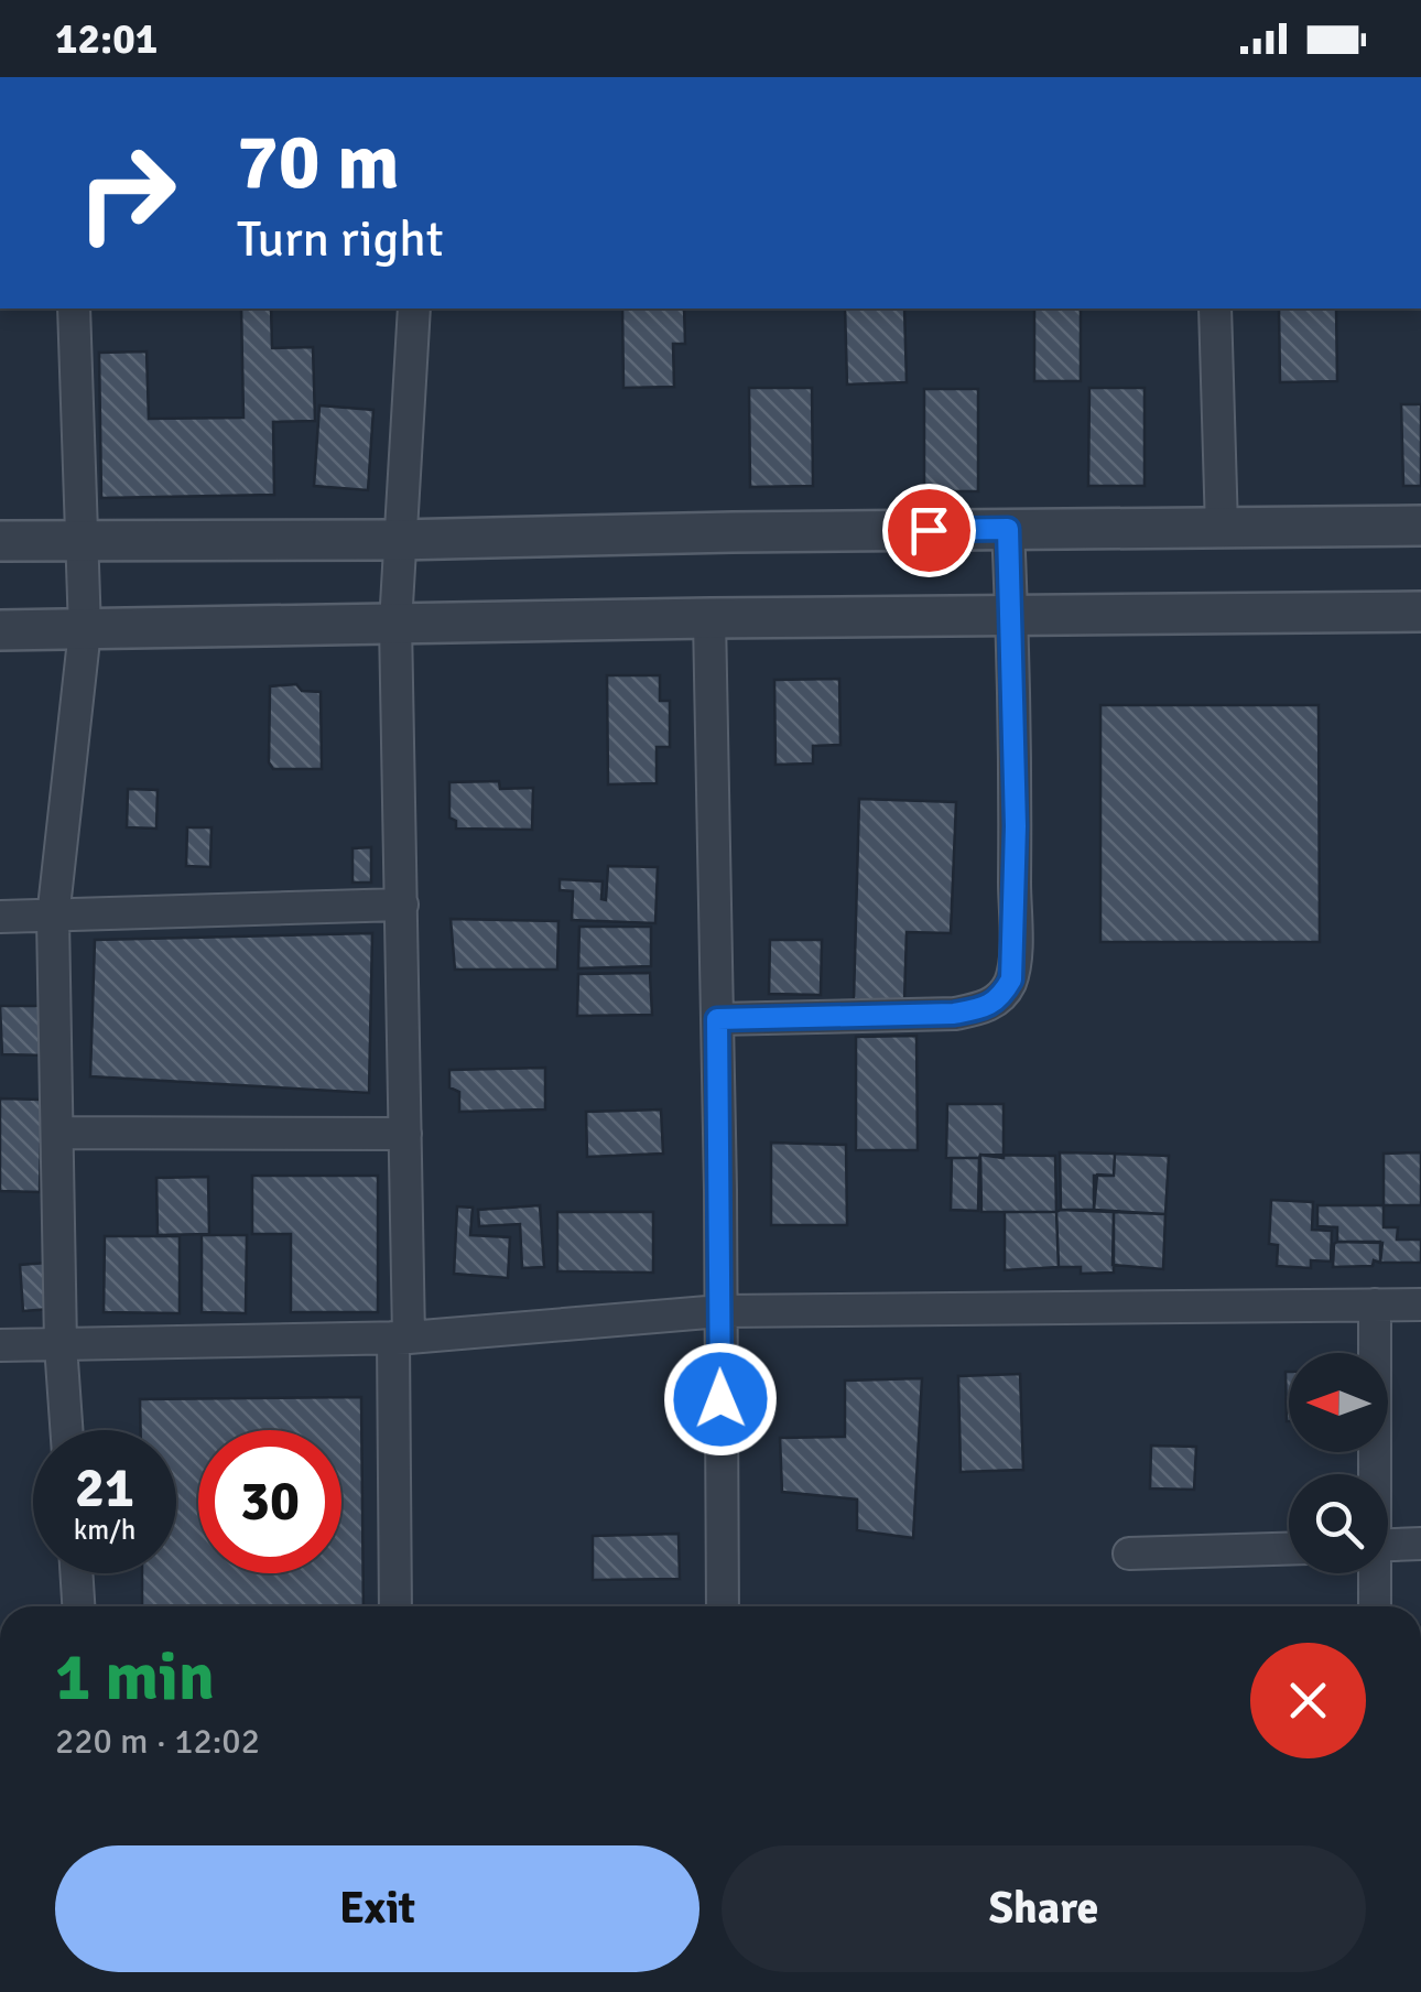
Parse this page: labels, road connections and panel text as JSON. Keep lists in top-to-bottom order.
{
  "north": "left",
  "page": {
    "status": "12:01",
    "turn": ["70 m", "Turn right"],
    "speed": "21 km/h",
    "limit": "30",
    "heading": ["1 min", "220 m · 12:02"],
    "buttons": ["Exit", "Share"]
  }
}
